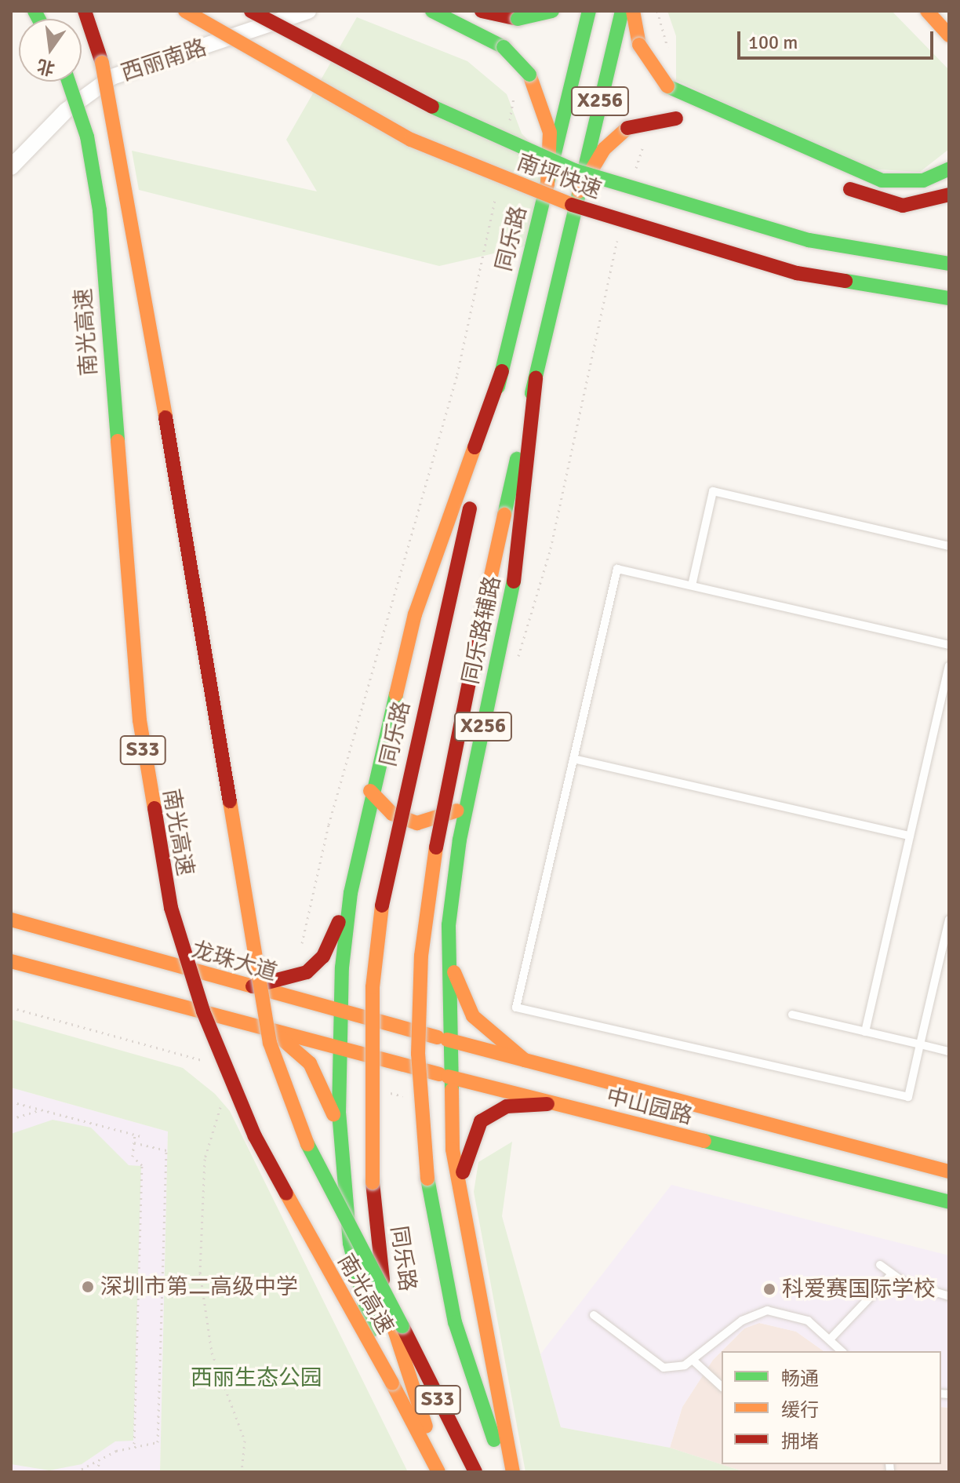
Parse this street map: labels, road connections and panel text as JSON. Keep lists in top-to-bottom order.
{
  "streets": {
    "main road": [
      "X256",
      "南坪快速",
      "同乐路",
      "南光高速",
      "同乐路辅路",
      "S33",
      "龙珠大道",
      "中山园路"
    ],
    "street": ["西丽南路"]
  },
  "crossings": [
    ["X256", "同乐路"],
    ["X256", "龙珠大道"],
    ["同乐路", "同乐路辅路"],
    ["同乐路辅路", "龙珠大道"],
    ["同乐路辅路", "中山园路"],
    ["龙珠大道", "中山园路"]
  ],
  "parks": ["西丽生态公园"],
  "places": ["深圳市第二高级中学", "科爱赛国际学校"],
  "legend": ["畅通", "缓行", "拥堵"],
  "scale_bar": "100 m",
  "north": "bottom"
}
